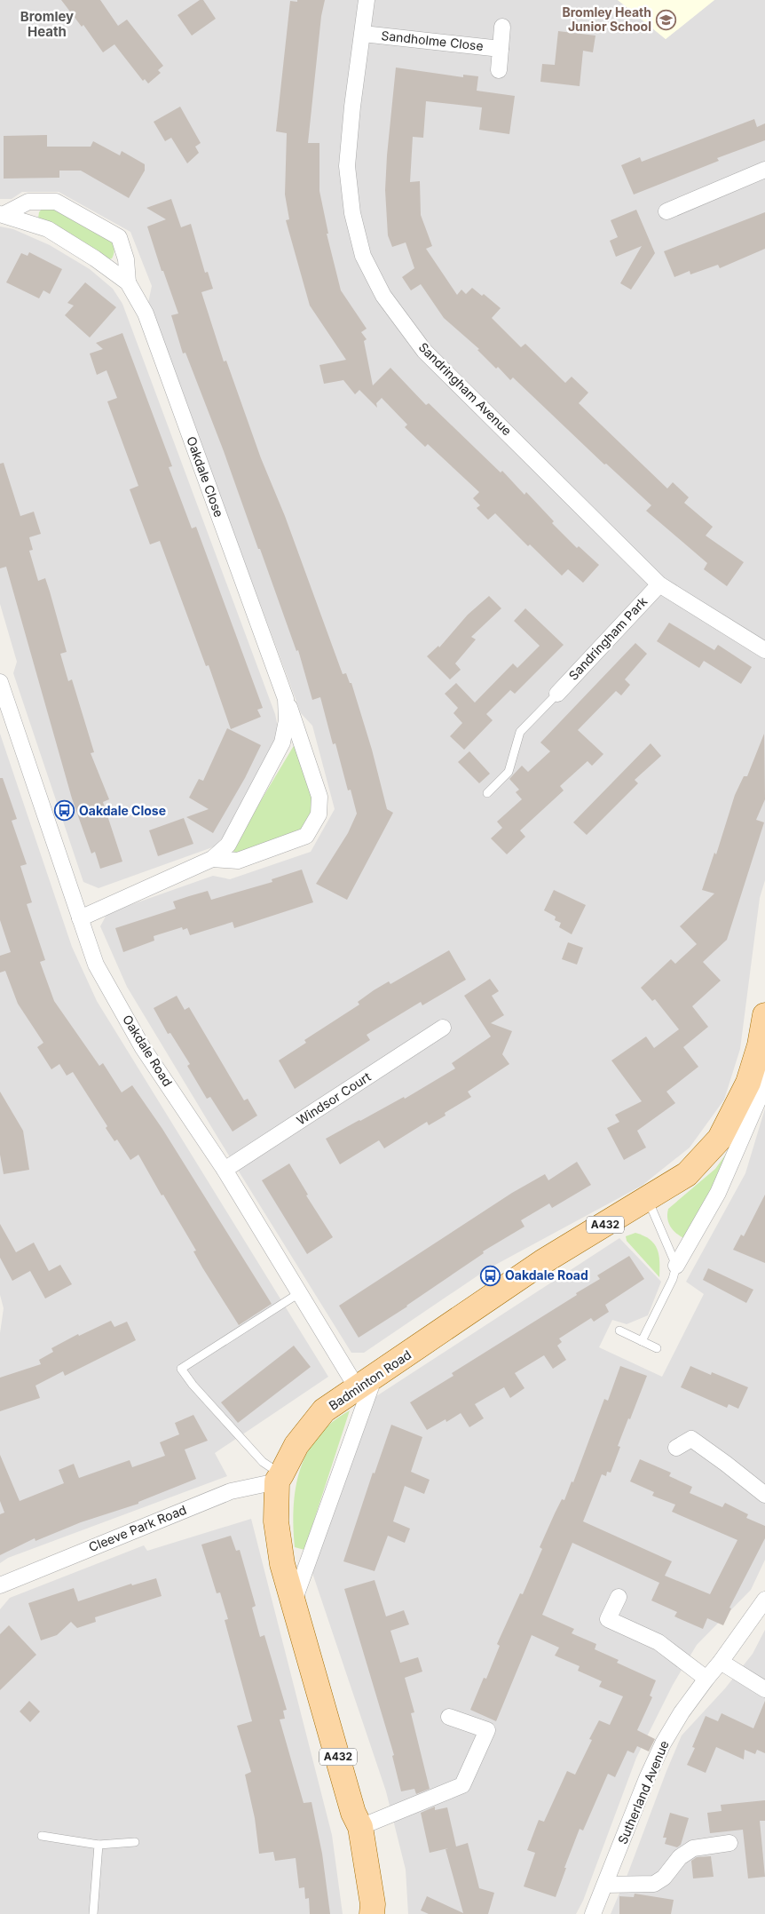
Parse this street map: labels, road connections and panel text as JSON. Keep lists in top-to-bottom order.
{
  "streets": {
    "main road": ["A432", "Badminton Road"],
    "street": [
      "Sandholme Close",
      "Sandringham Avenue",
      "Oakdale Close",
      "Sandringham Park",
      "Oakdale Road",
      "Windsor Court",
      "Cleeve Park Road",
      "Sutherland Avenue"
    ]
  },
  "crossings": [
    ["Sandholme Close", "Sandringham Avenue"],
    ["Sandringham Avenue", "Sandringham Park"],
    ["Oakdale Close", "Oakdale Road"],
    ["Oakdale Road", "Windsor Court"],
    ["Oakdale Road", "Badminton Road"],
    ["Badminton Road", "Cleeve Park Road"]
  ],
  "districts": ["Bromley Heath"],
  "places": {
    "school or university": ["Bromley Heath Junior School"],
    "bus stop": ["Oakdale Close", "Oakdale Road"]
  }
}
